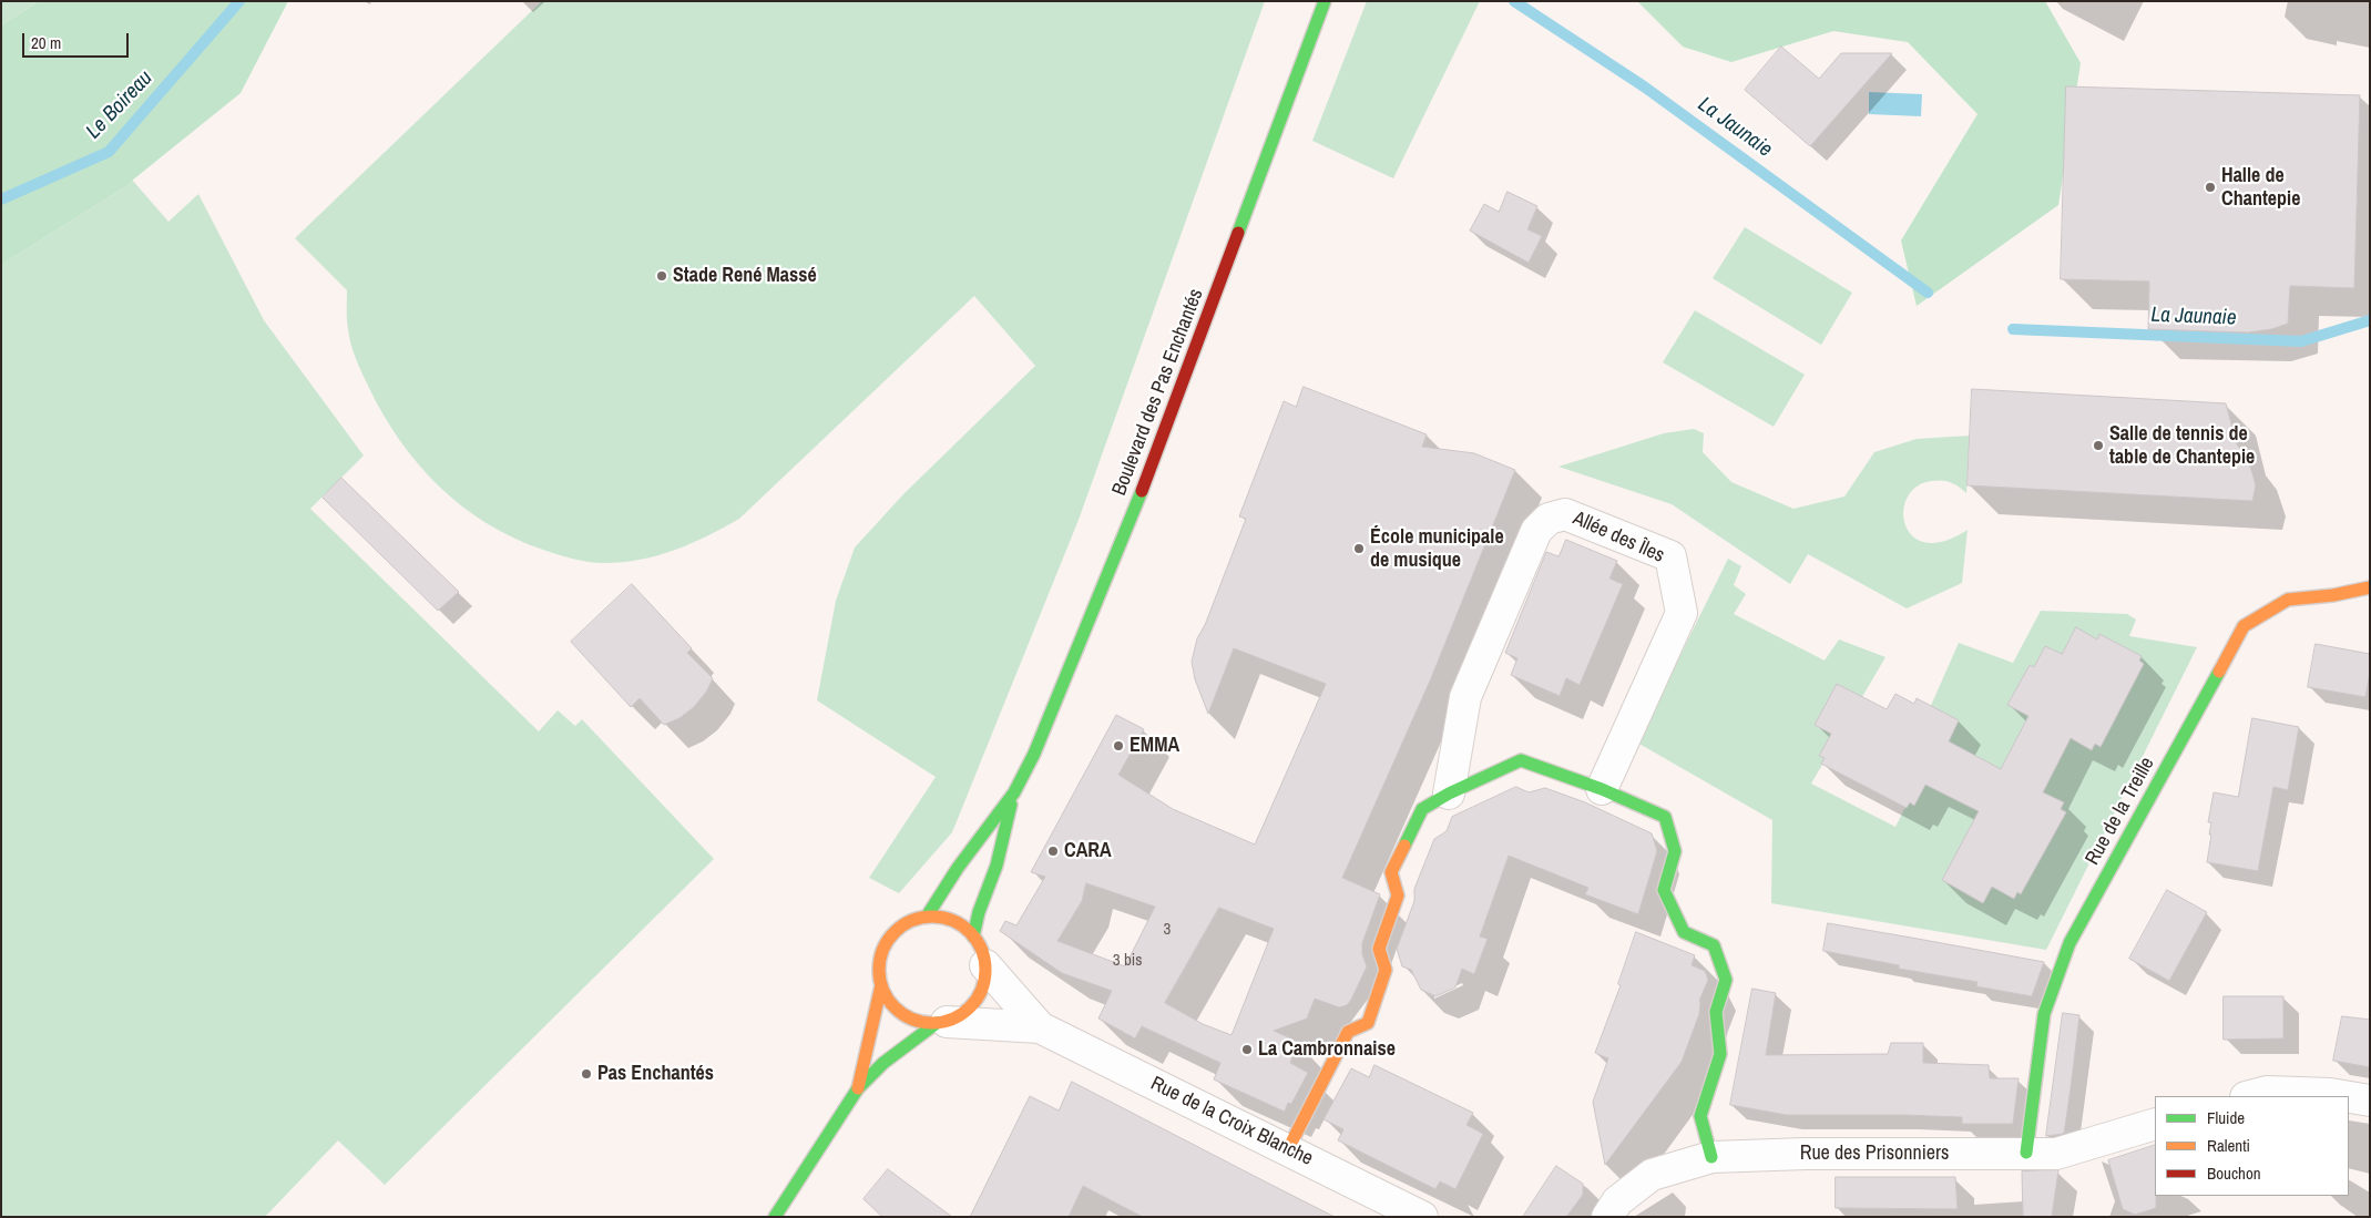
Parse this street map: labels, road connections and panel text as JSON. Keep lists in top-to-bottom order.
{
  "streets": {
    "main road": ["Boulevard des Pas Enchantés", "Rue de la Treille"],
    "street": ["Allée des Îles", "Rue de la Croix Blanche", "Rue des Prisonniers"]
  },
  "crossings": [
    ["Boulevard des Pas Enchantés", "Rue de la Croix Blanche"],
    ["Rue de la Treille", "Rue des Prisonniers"]
  ],
  "water": ["Le Boireau", "La Jaunaie"],
  "places": [
    "Halle de Chantepie",
    "Stade René Massé",
    "Salle de tennis de table de Chantepie",
    "École municipale de musique",
    "EMMA",
    "CARA",
    "La Cambronnaise",
    "Pas Enchantés"
  ],
  "house_numbers": ["3", "3 bis"],
  "legend": ["Fluide", "Ralenti", "Bouchon"],
  "scale_bar": "20 m"
}
